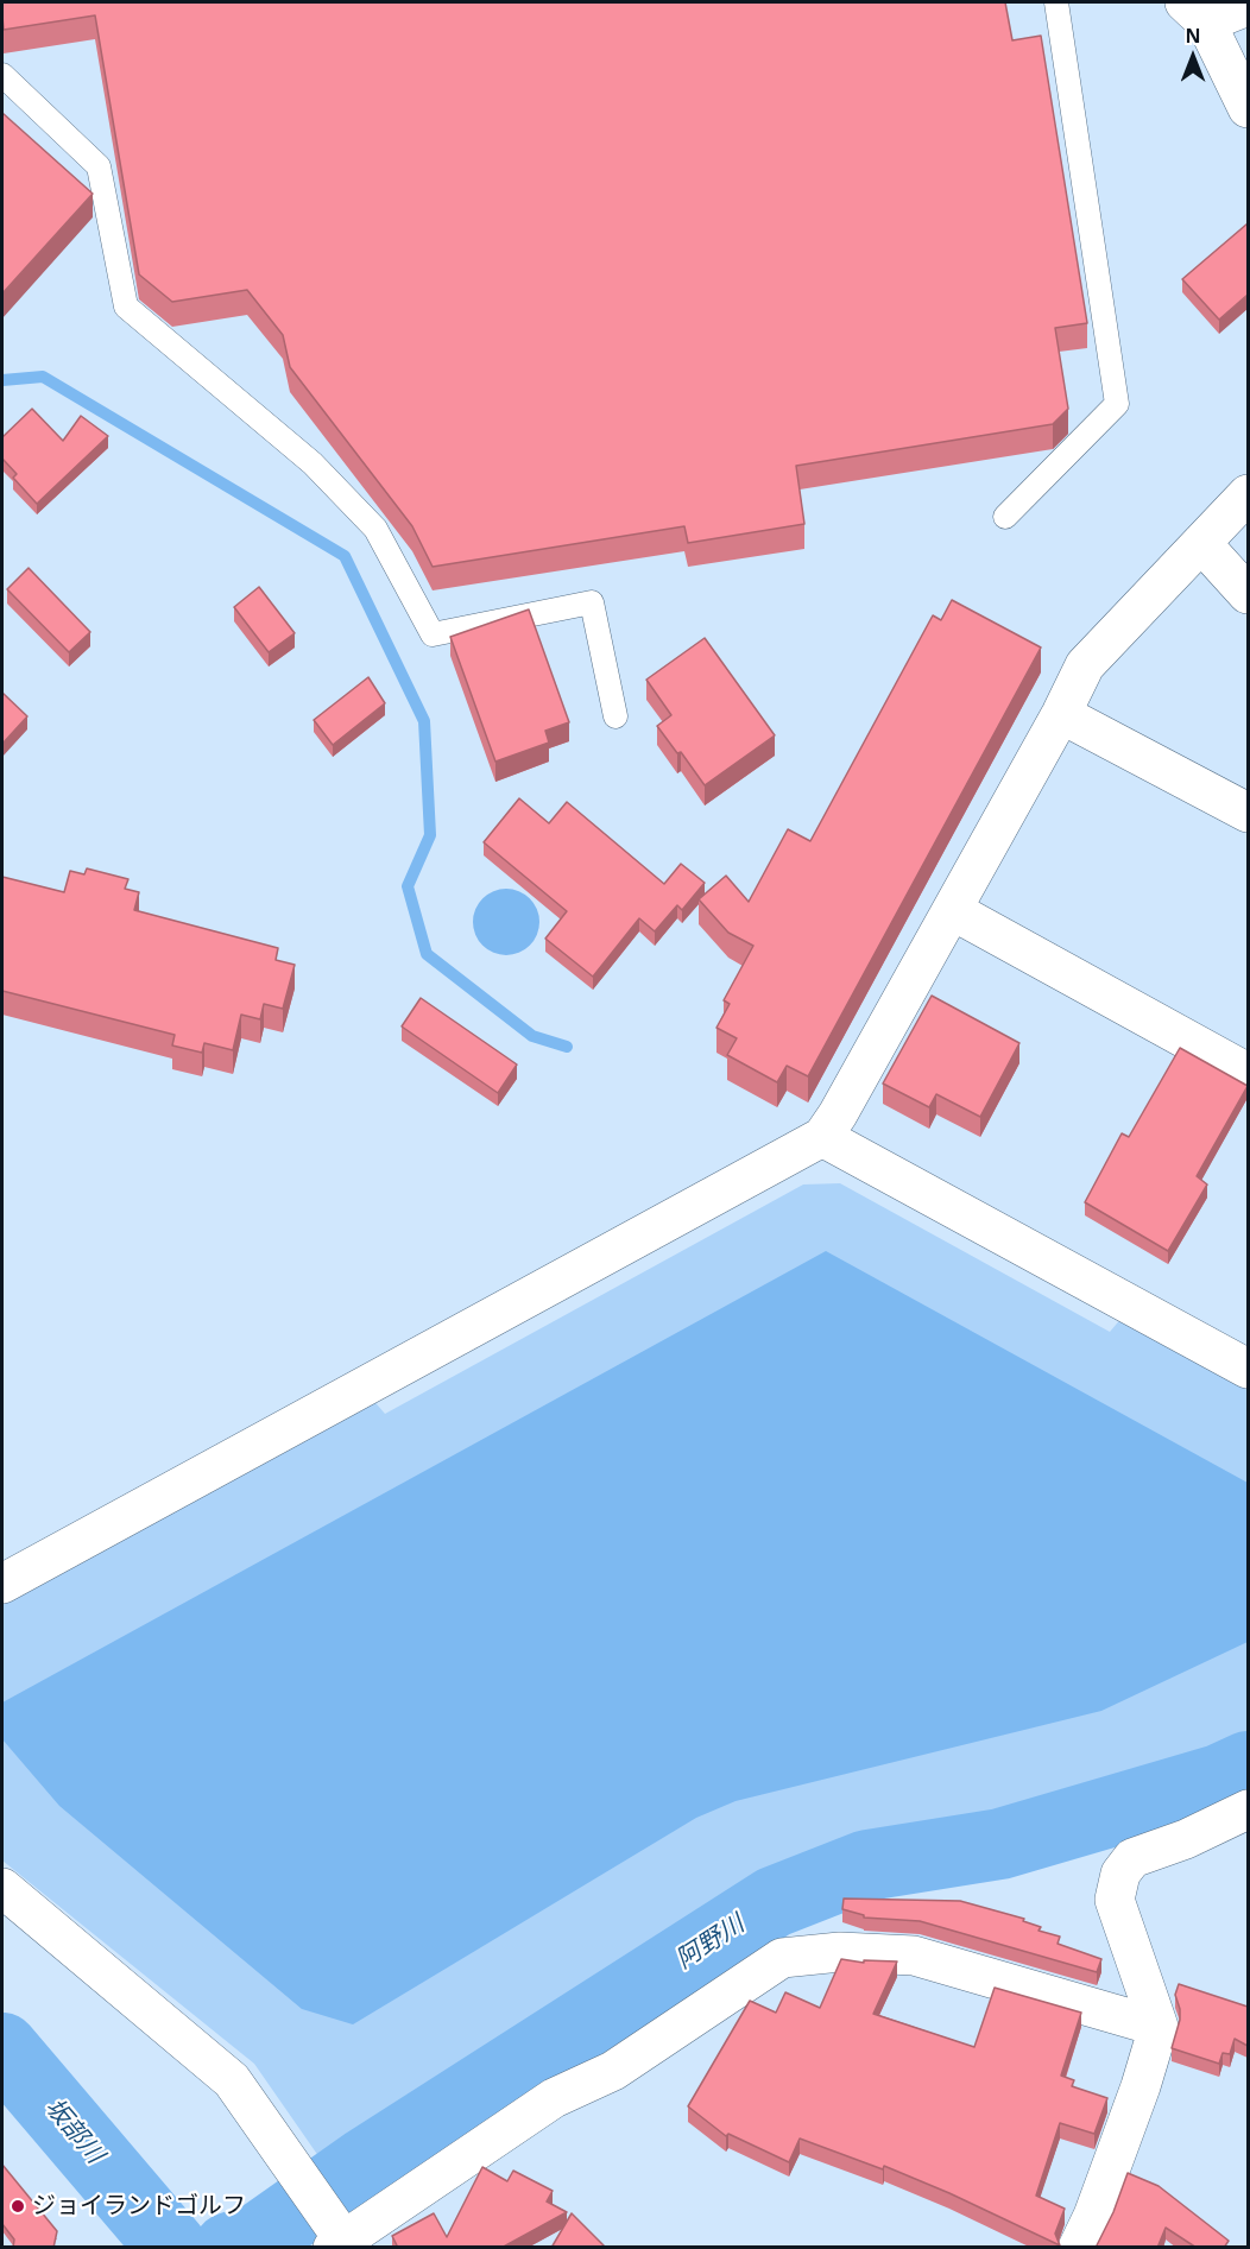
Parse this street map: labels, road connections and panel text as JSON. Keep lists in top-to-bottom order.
{
  "water": ["阿野川", "坂部川"],
  "places": ["ジョイランドゴルフ"],
  "north": "top"
}
